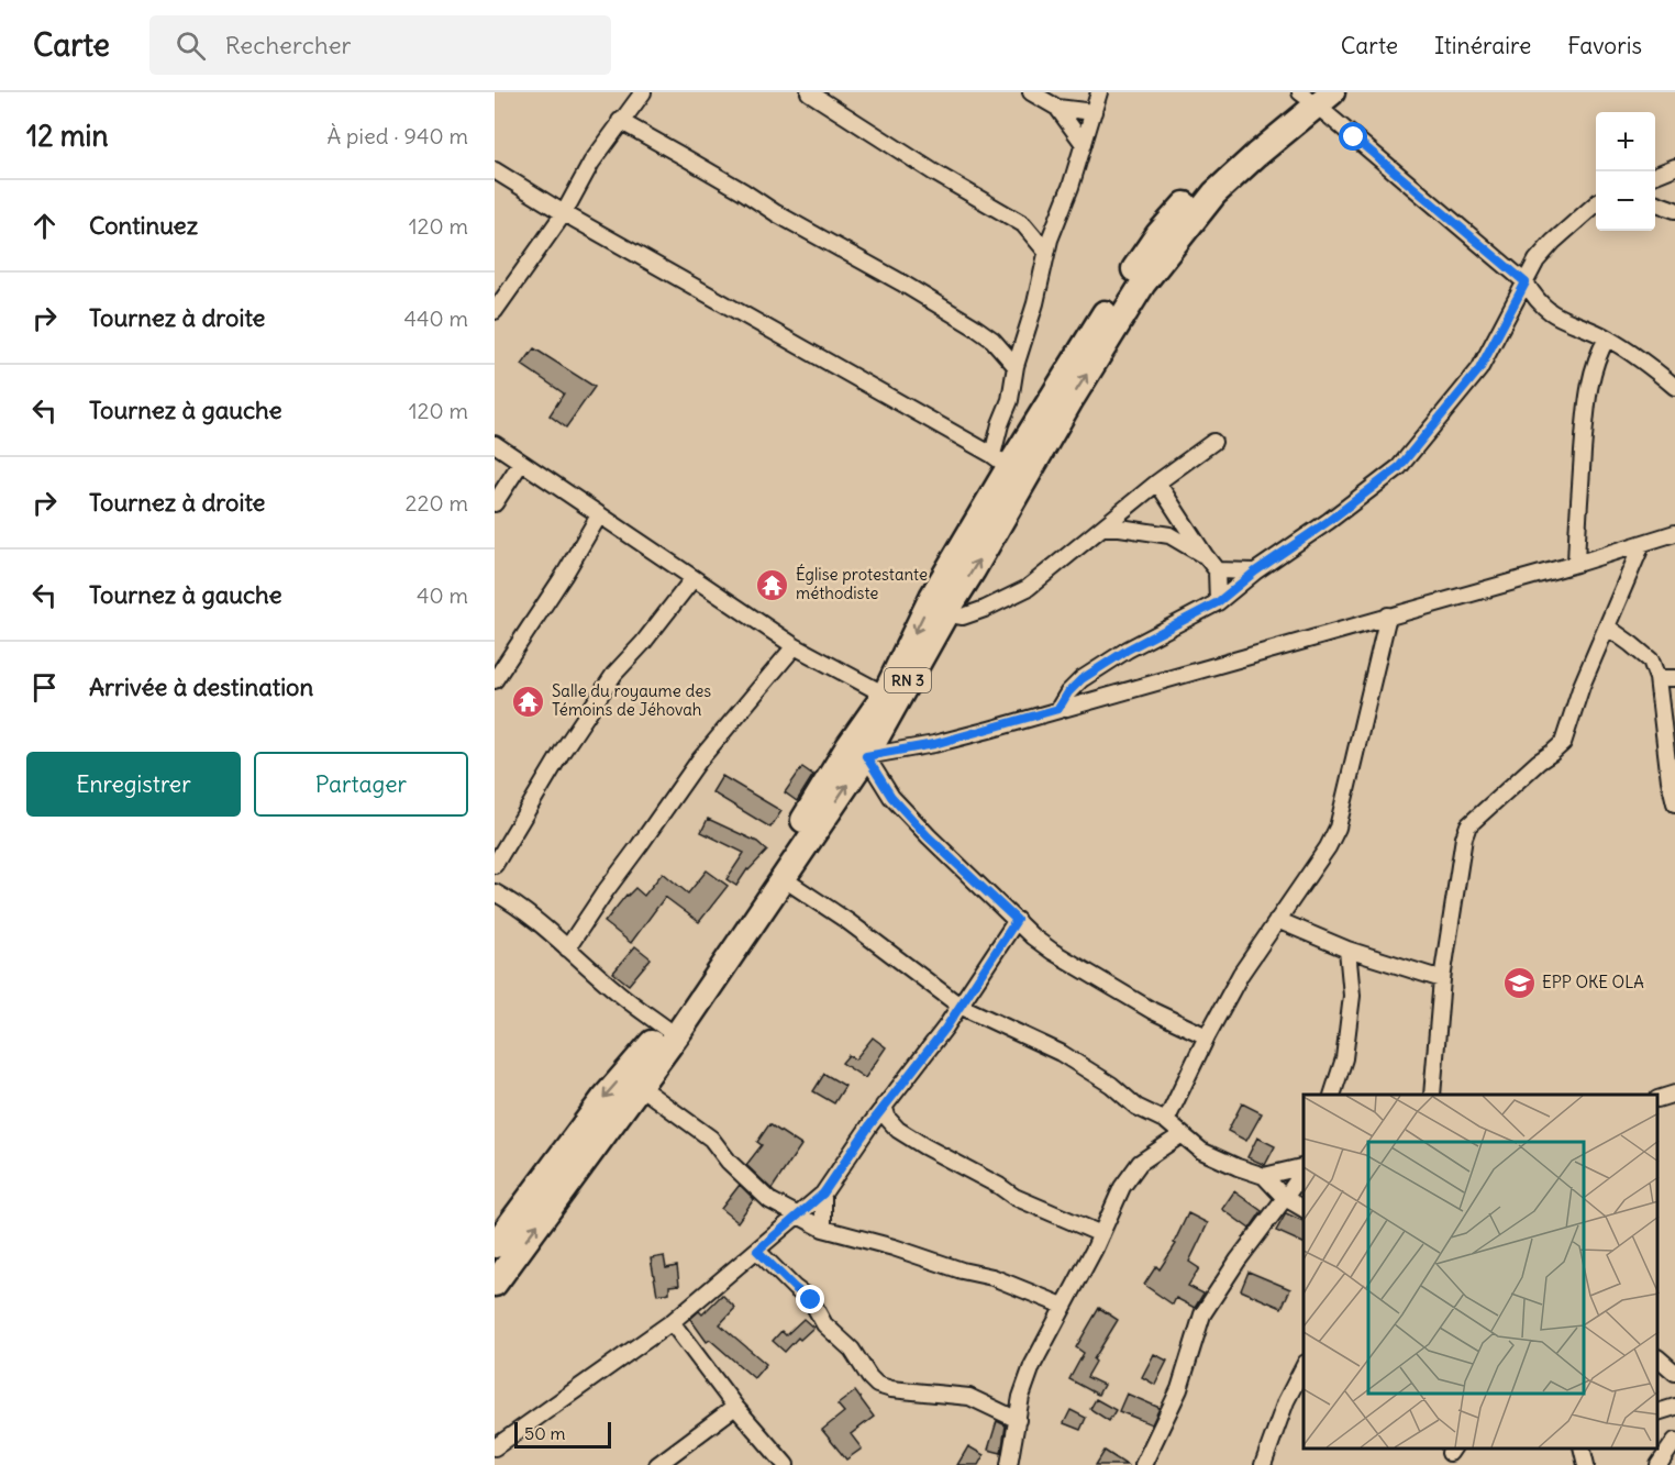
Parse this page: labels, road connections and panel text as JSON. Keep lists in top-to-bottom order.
{
  "streets": {
    "main road": ["RN 3"]
  },
  "places": {
    "temple": ["Église protestante méthodiste", "Salle du royaume des Témoins de Jéhovah"],
    "school or university": ["EPP OKE OLA"]
  },
  "scale_bar": "50 m",
  "page": {
    "header": "Carte",
    "search": "Rechercher",
    "nav": ["Carte", "Itinéraire", "Favoris"],
    "heading": ["12 min", "À pied · 940 m"],
    "map_buttons": ["+", "−"],
    "list": [
      ["Continuez", "120 m"],
      ["Tournez à droite", "440 m"],
      ["Tournez à gauche", "120 m"],
      ["Tournez à droite", "220 m"],
      ["Tournez à gauche", "40 m"],
      "Arrivée à destination"
    ],
    "buttons": ["Enregistrer", "Partager"],
    "scale": "50 m"
  }
}
